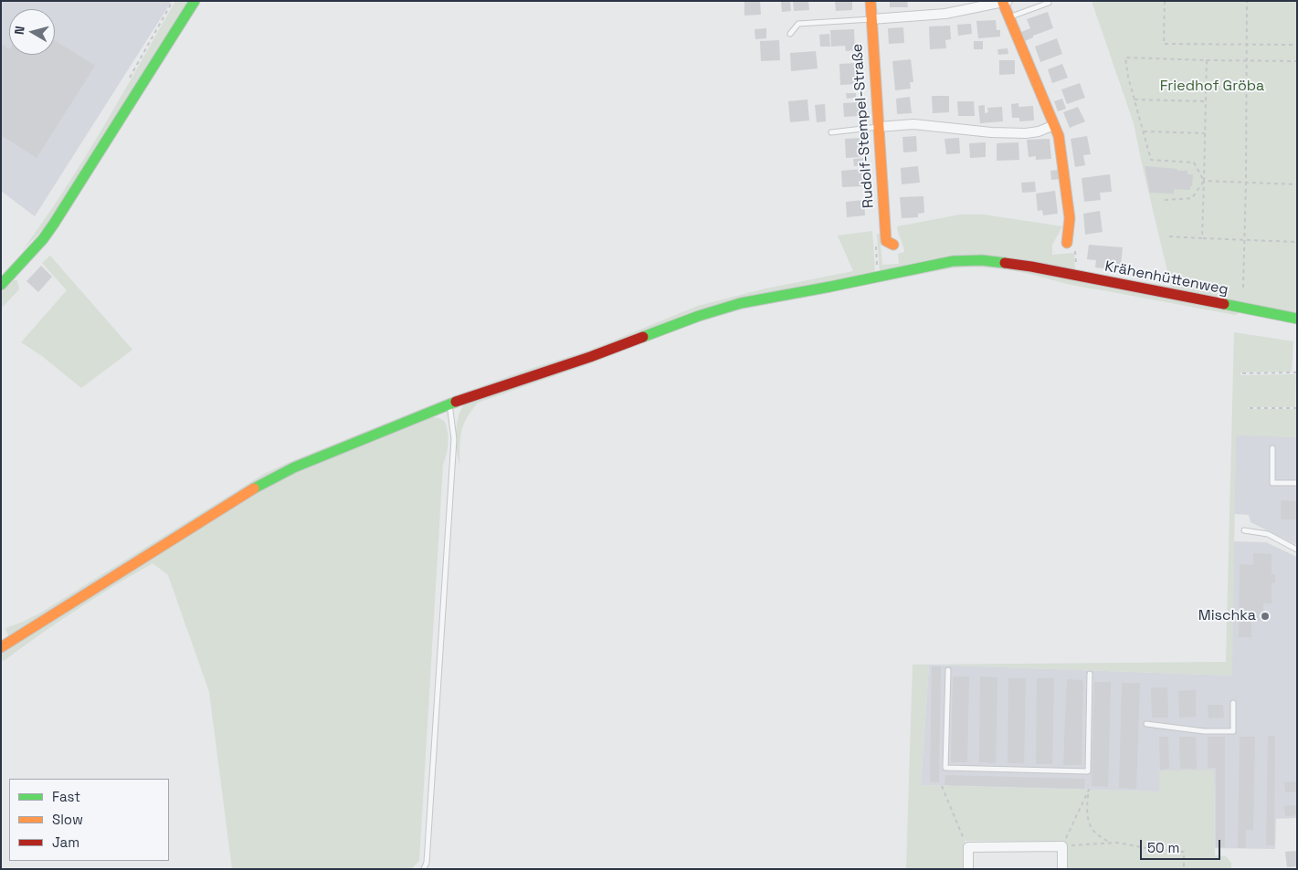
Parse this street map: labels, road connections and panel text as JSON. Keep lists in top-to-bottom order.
{
  "streets": {
    "street": ["Rudolf-Stempel-Straße", "Krähenhüttenweg"]
  },
  "parks": ["Friedhof Gröba"],
  "places": ["Mischka"],
  "legend": ["Fast", "Slow", "Jam"],
  "scale_bar": "50 m",
  "north": "left"
}
